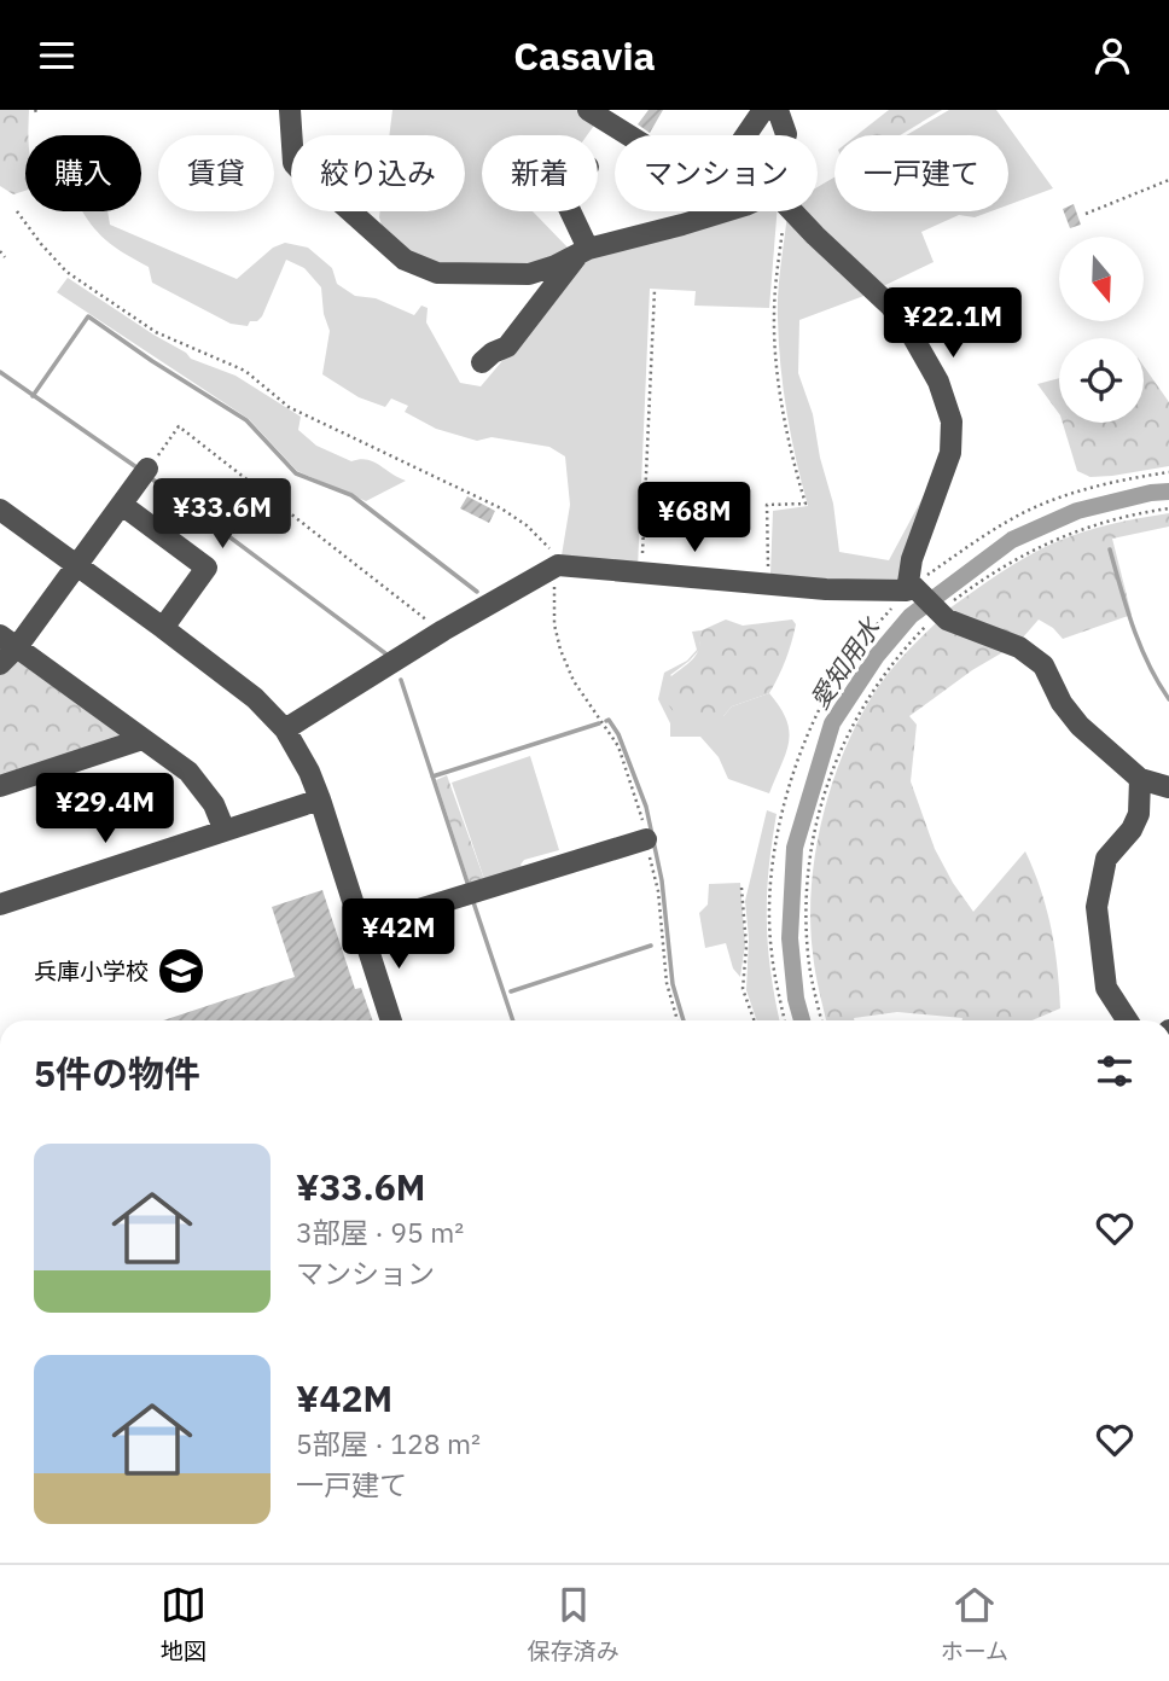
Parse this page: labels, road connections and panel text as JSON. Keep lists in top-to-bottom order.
{
  "water": ["愛知用水"],
  "places": {
    "school or university": ["兵庫小学校"]
  },
  "north": "bottom",
  "page": {
    "header": "Casavia",
    "chip": [
      "購入",
      "賃貸",
      "絞り込み",
      "新着",
      "マンション",
      "一戸建て"
    ],
    "price": [
      "¥22.1M",
      "¥33.6M",
      "¥68M",
      "¥29.4M",
      "¥42M"
    ],
    "heading": "5件の物件",
    "list": [
      {
        "name": "¥33.6M",
        "note": "3部屋 · 95 m² · マンション"
      },
      {
        "name": "¥42M",
        "note": "5部屋 · 128 m² · 一戸建て"
      }
    ],
    "tabs": ["地図", "保存済み", "ホーム"]
  }
}
